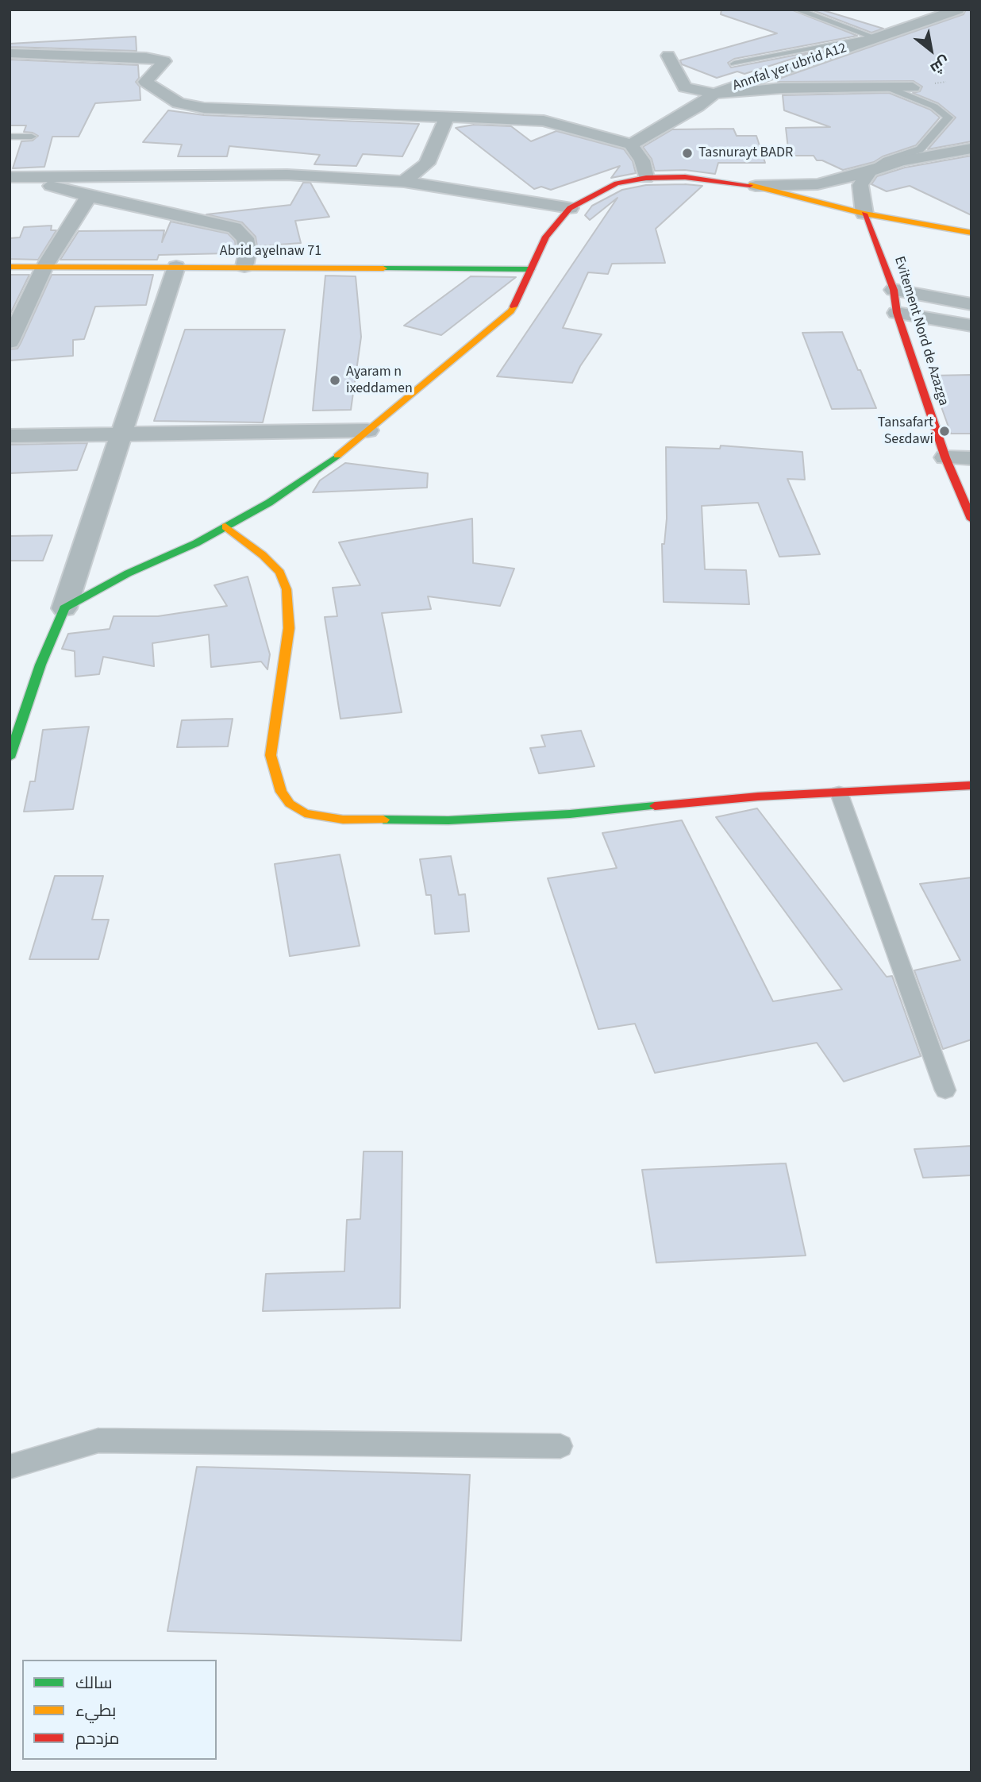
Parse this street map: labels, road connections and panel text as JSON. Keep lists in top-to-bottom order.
{
  "streets": {
    "main road": ["Abrid aɣelnaw 71", "Evitement Nord de Azazga"],
    "street": ["Annfal ɣer ubrid A12"]
  },
  "places": ["Tasnurayt BADR", "Aɣaram n ixeddamen", "Tansafart Seɛdawi"],
  "legend": ["سالك", "بطيء", "مزدحم"],
  "north": "bottom right"
}
